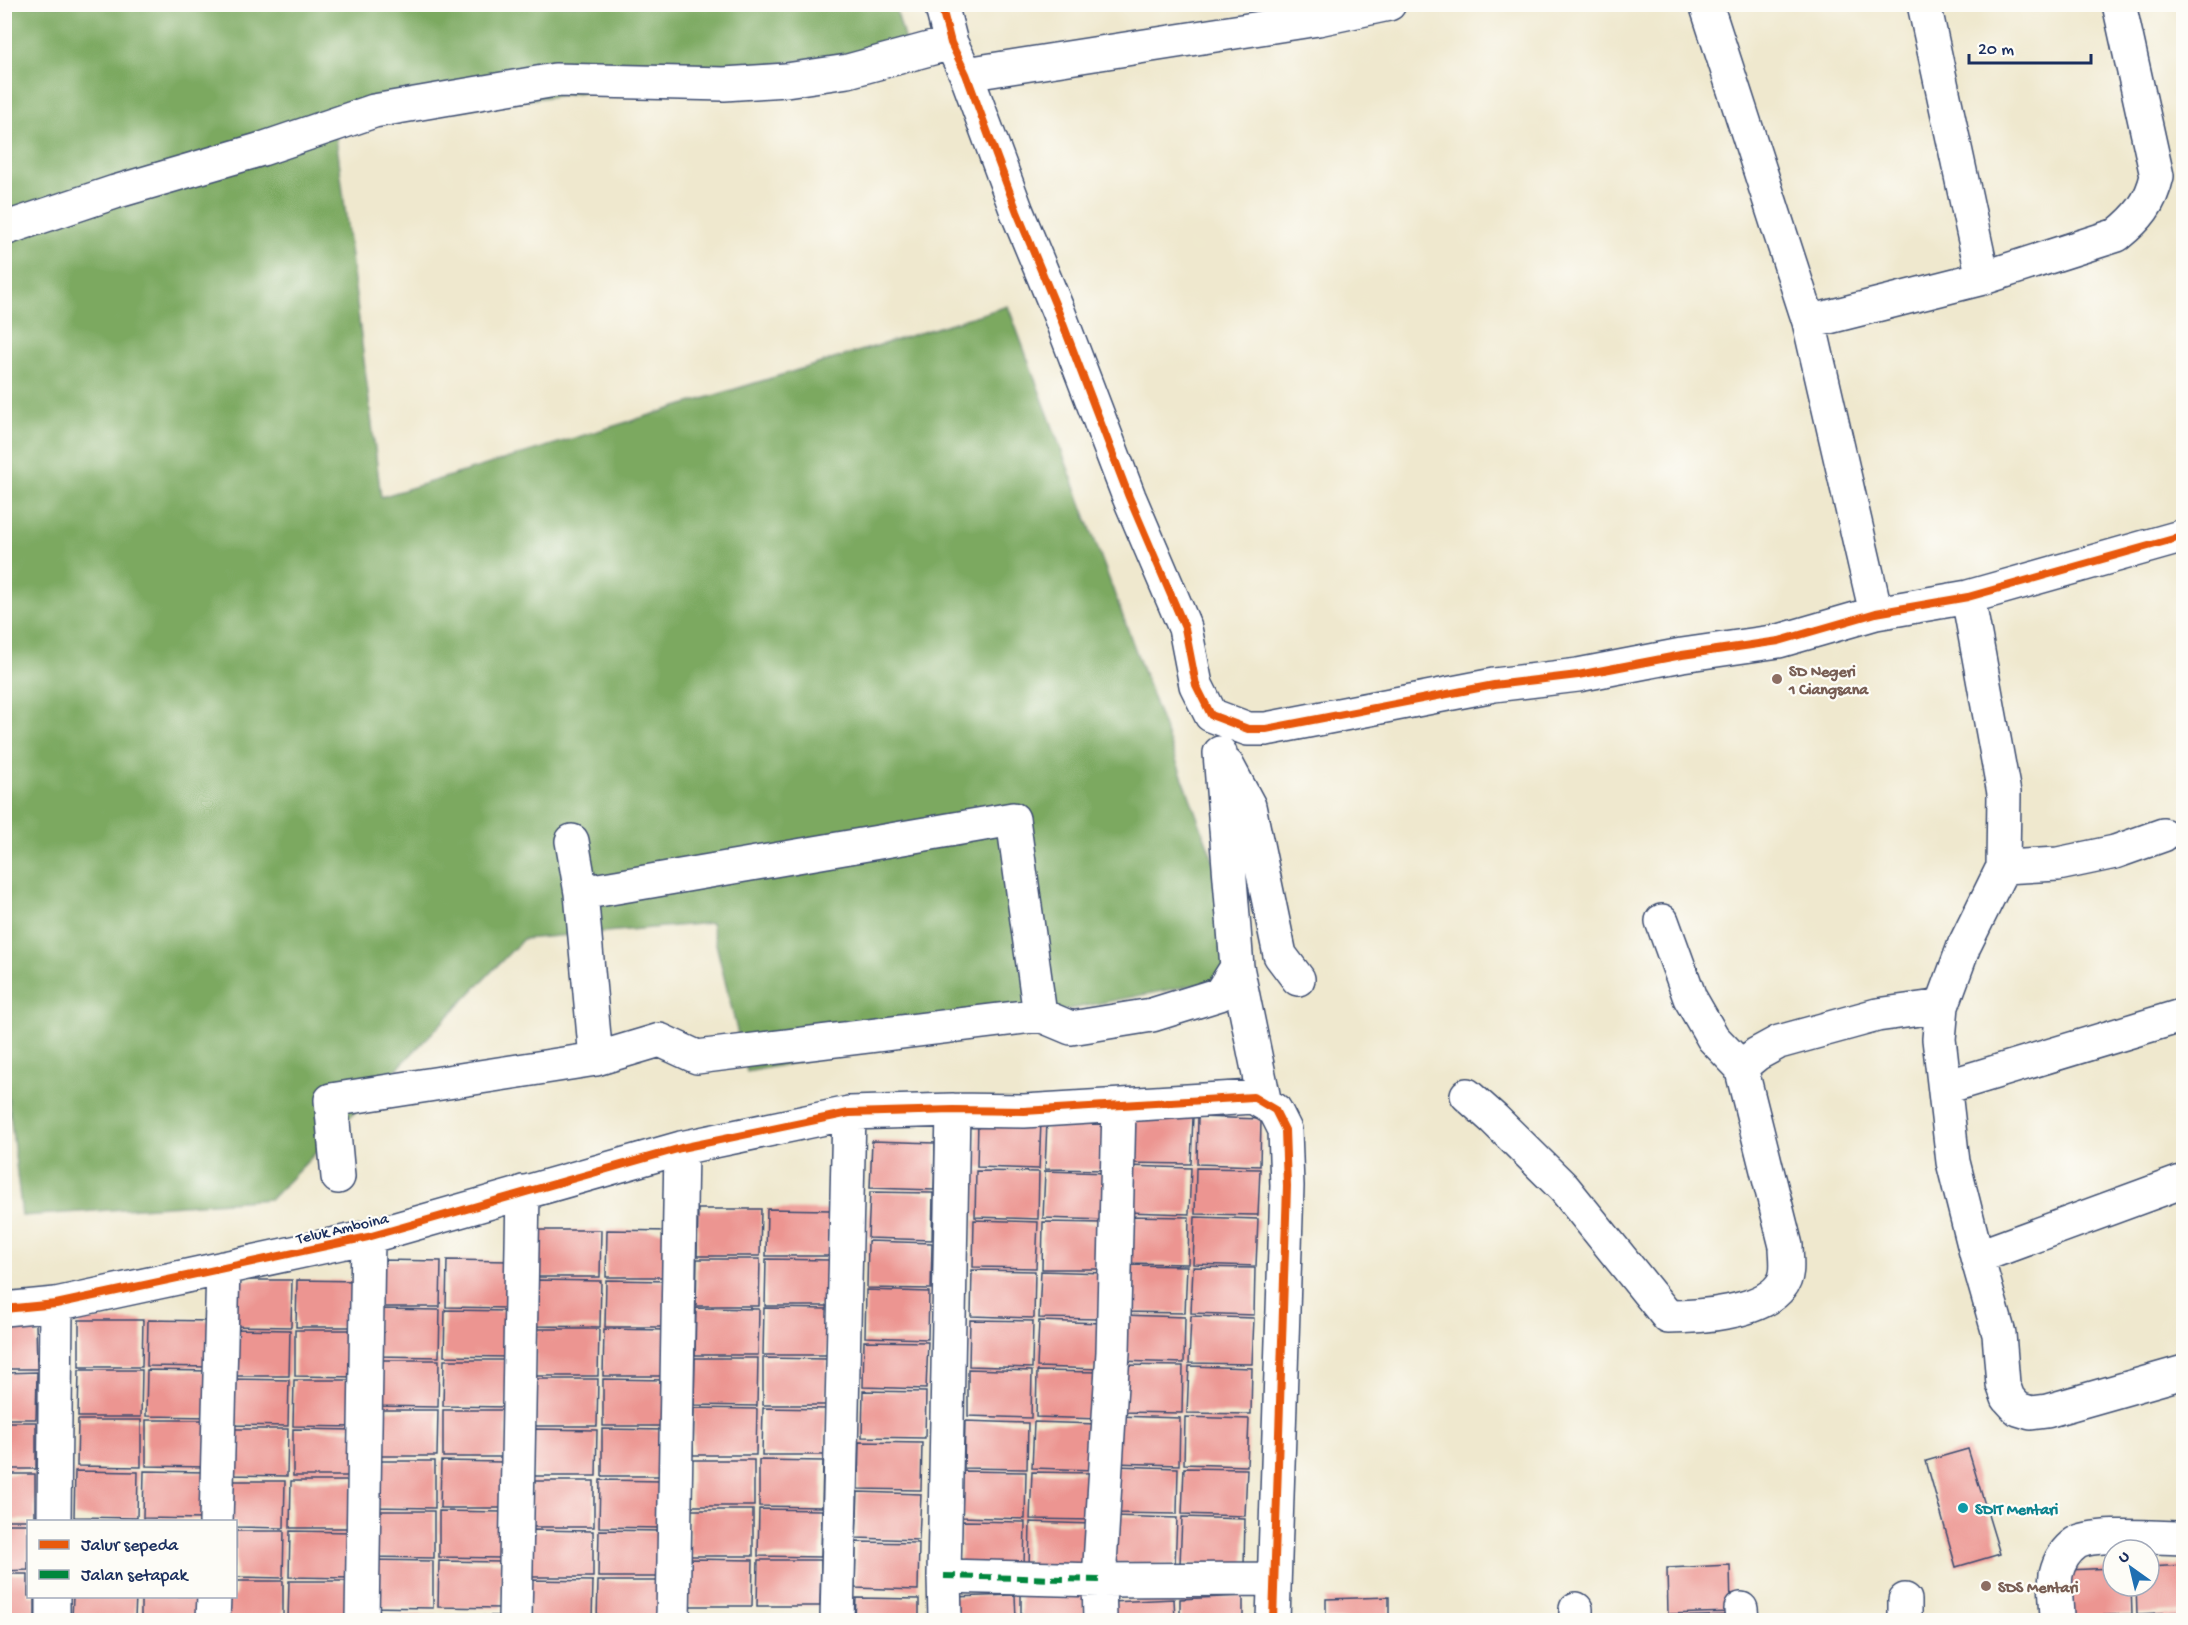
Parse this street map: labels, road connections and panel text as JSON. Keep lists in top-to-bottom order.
{
  "streets": {
    "street": ["Teluk Amboina"]
  },
  "places": ["SD Negeri 1 Ciangsana", "SDIT Mentari", "SDS Mentari"],
  "legend": ["Jalur sepeda", "Jalan setapak"],
  "scale_bar": "20 m",
  "north": "top left"
}
